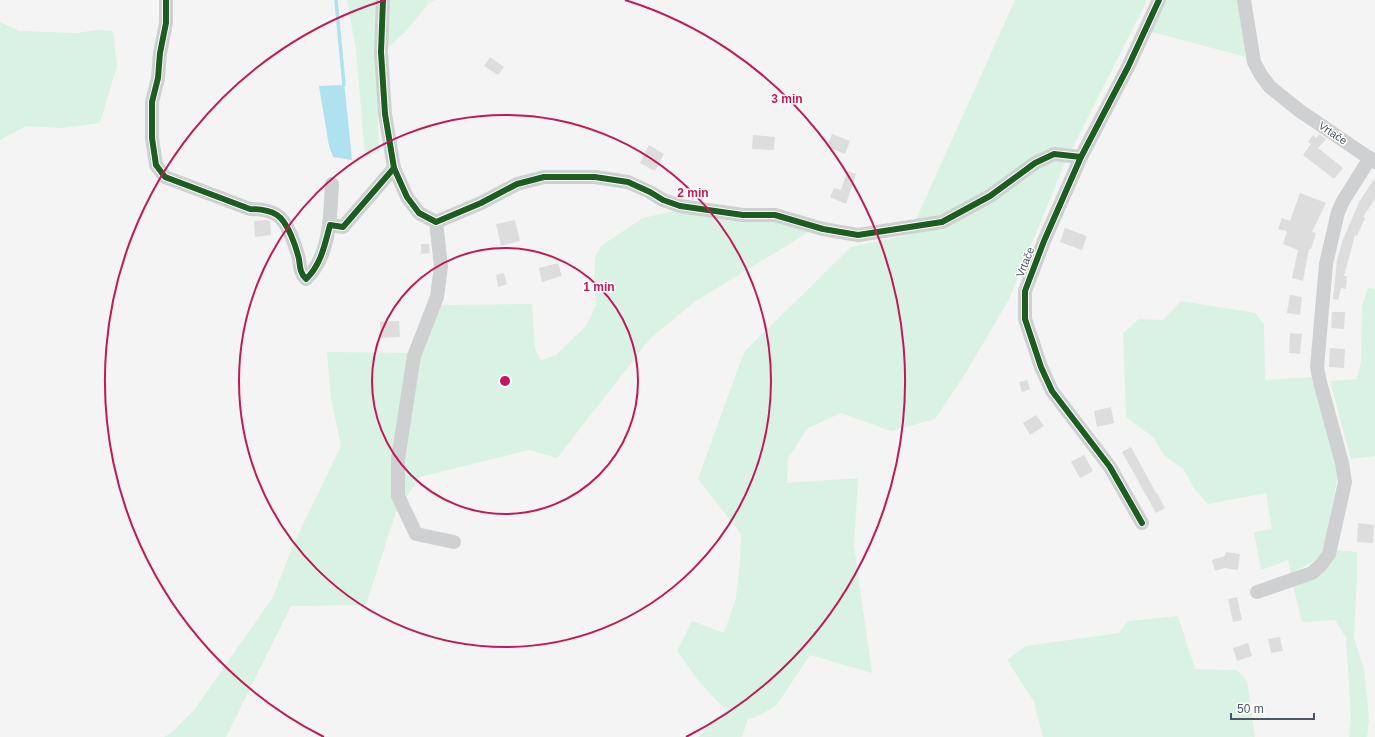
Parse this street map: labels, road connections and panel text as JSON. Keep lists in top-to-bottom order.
{
  "streets": {
    "street": ["Vrtače"]
  },
  "scale_bar": "50 m",
  "rings": ["3 min", "2 min", "1 min"]
}
